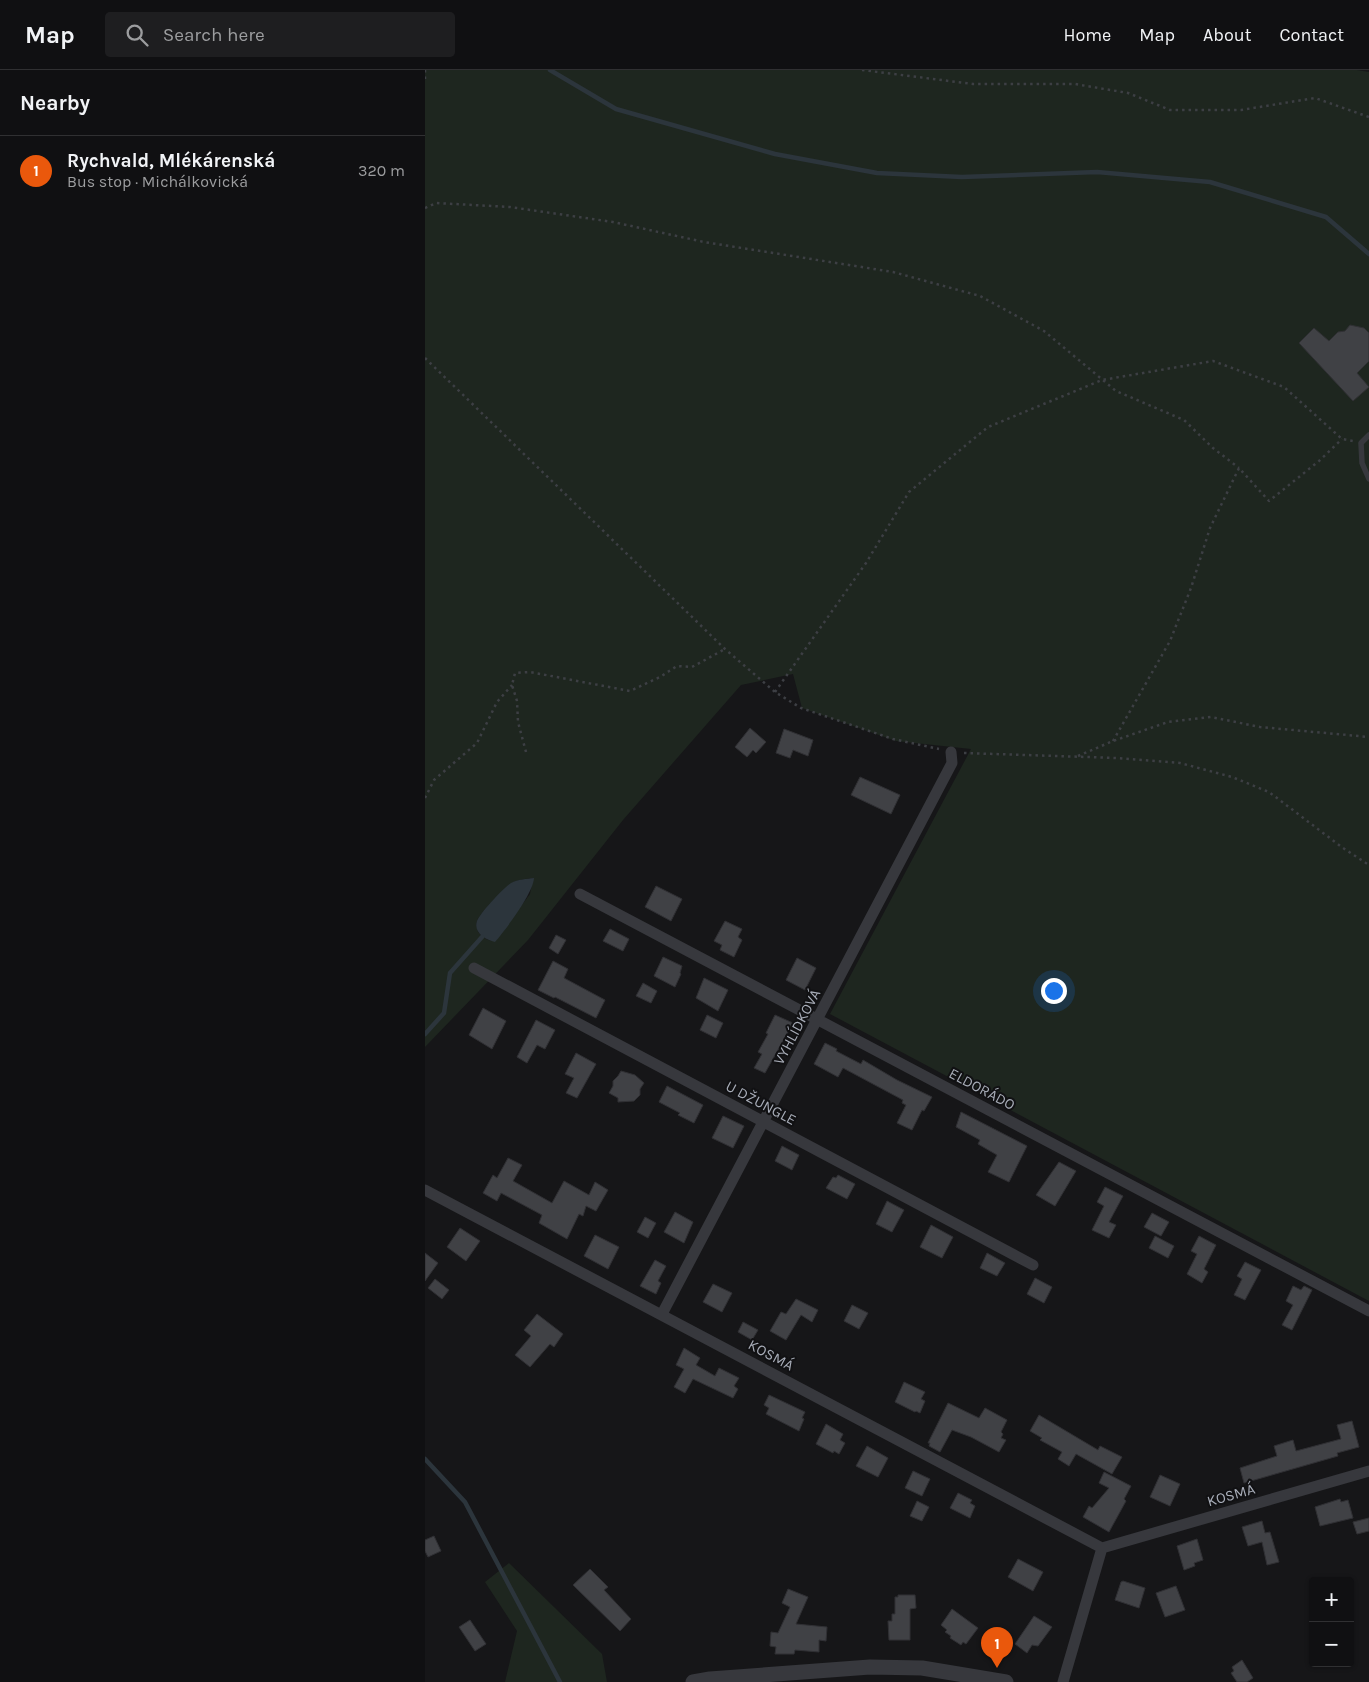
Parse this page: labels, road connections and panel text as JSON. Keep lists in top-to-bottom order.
{
  "streets": {
    "street": [
      "VYHLÍDKOVÁ",
      "ELDORÁDO",
      "U DŽUNGLE",
      "KOSMÁ"
    ]
  },
  "crossings": [
    ["VYHLÍDKOVÁ", "ELDORÁDO"],
    ["VYHLÍDKOVÁ", "U DŽUNGLE"],
    ["VYHLÍDKOVÁ", "KOSMÁ"]
  ],
  "page": {
    "header": "Map",
    "search": "Search here",
    "nav": [
      "Home",
      "Map",
      "About",
      "Contact"
    ],
    "heading": "Nearby",
    "list": [
      {
        "mark": "1",
        "name": "Rychvald, Mlékárenská",
        "note": "Bus stop · Michálkovická",
        "value": "320 m"
      }
    ],
    "map_buttons": ["+", "−"],
    "pins": "1"
  }
}
